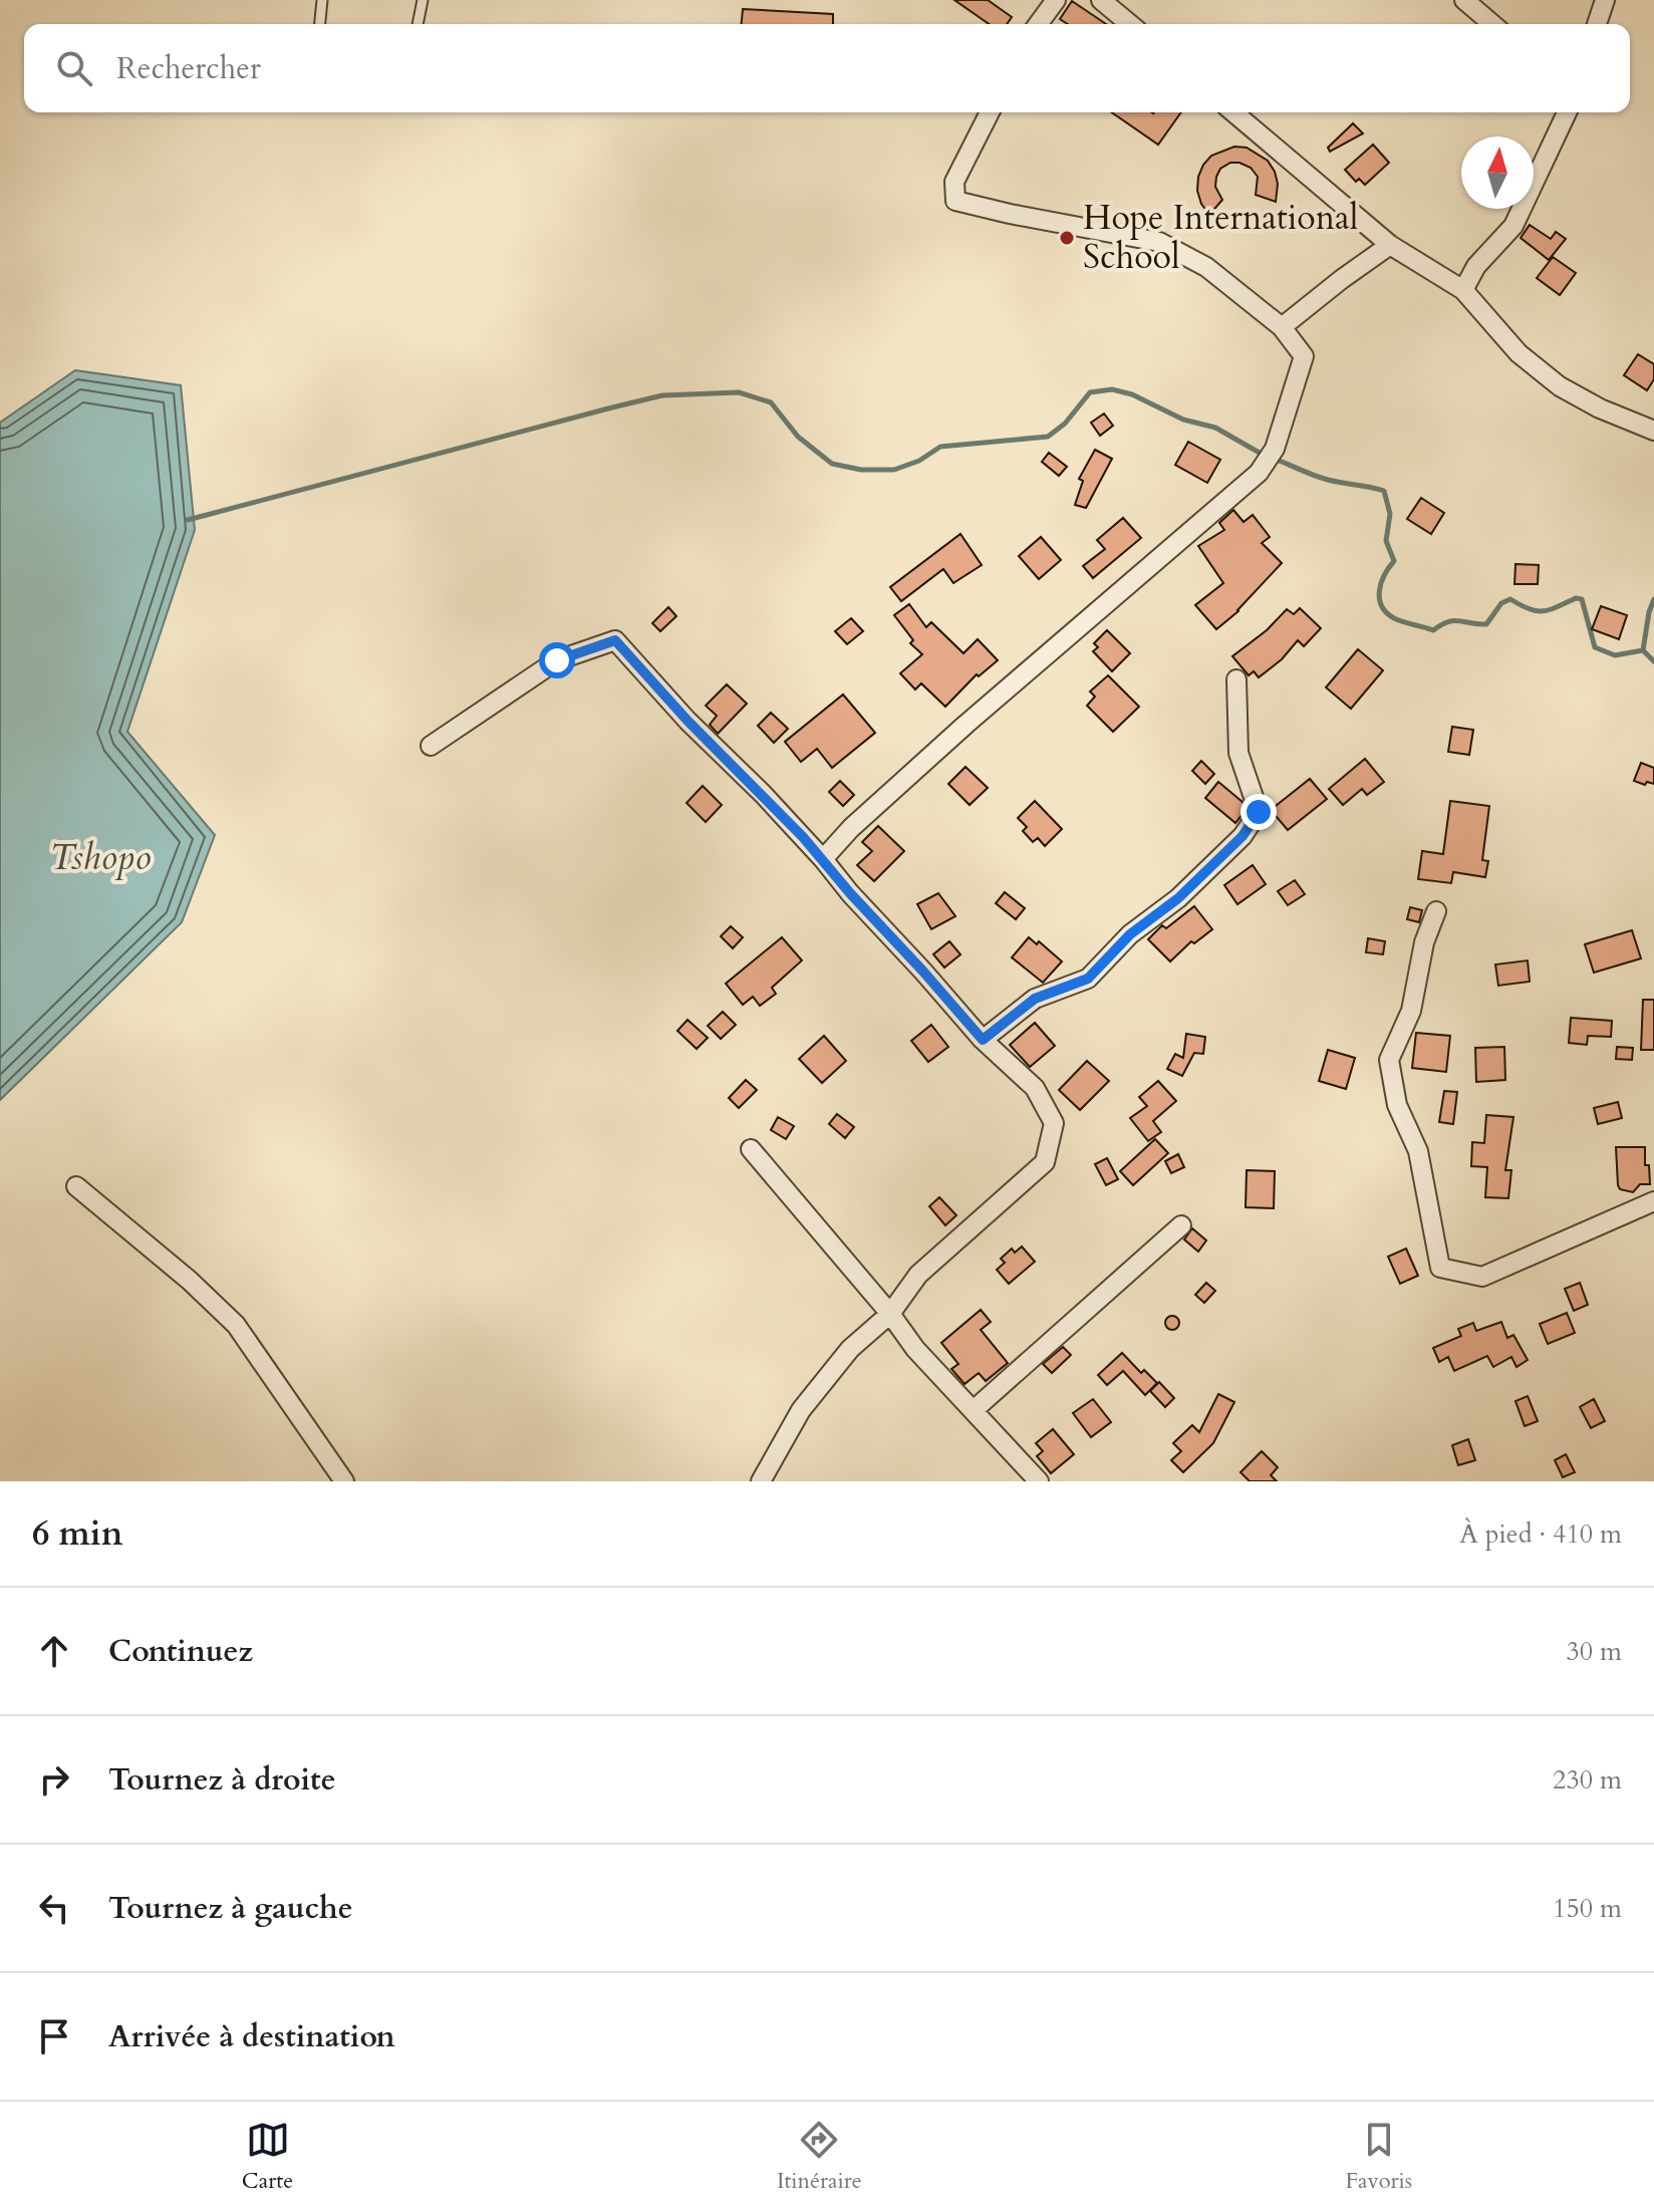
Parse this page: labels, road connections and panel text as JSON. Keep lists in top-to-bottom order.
{
  "water": ["Tshopo"],
  "places": ["Hope International School"],
  "north": "top",
  "page": {
    "search": "Rechercher",
    "heading": ["6 min", "À pied · 410 m"],
    "list": [
      ["Continuez", "30 m"],
      ["Tournez à droite", "230 m"],
      ["Tournez à gauche", "150 m"],
      "Arrivée à destination"
    ],
    "nav": ["Carte", "Itinéraire", "Favoris"]
  }
}
